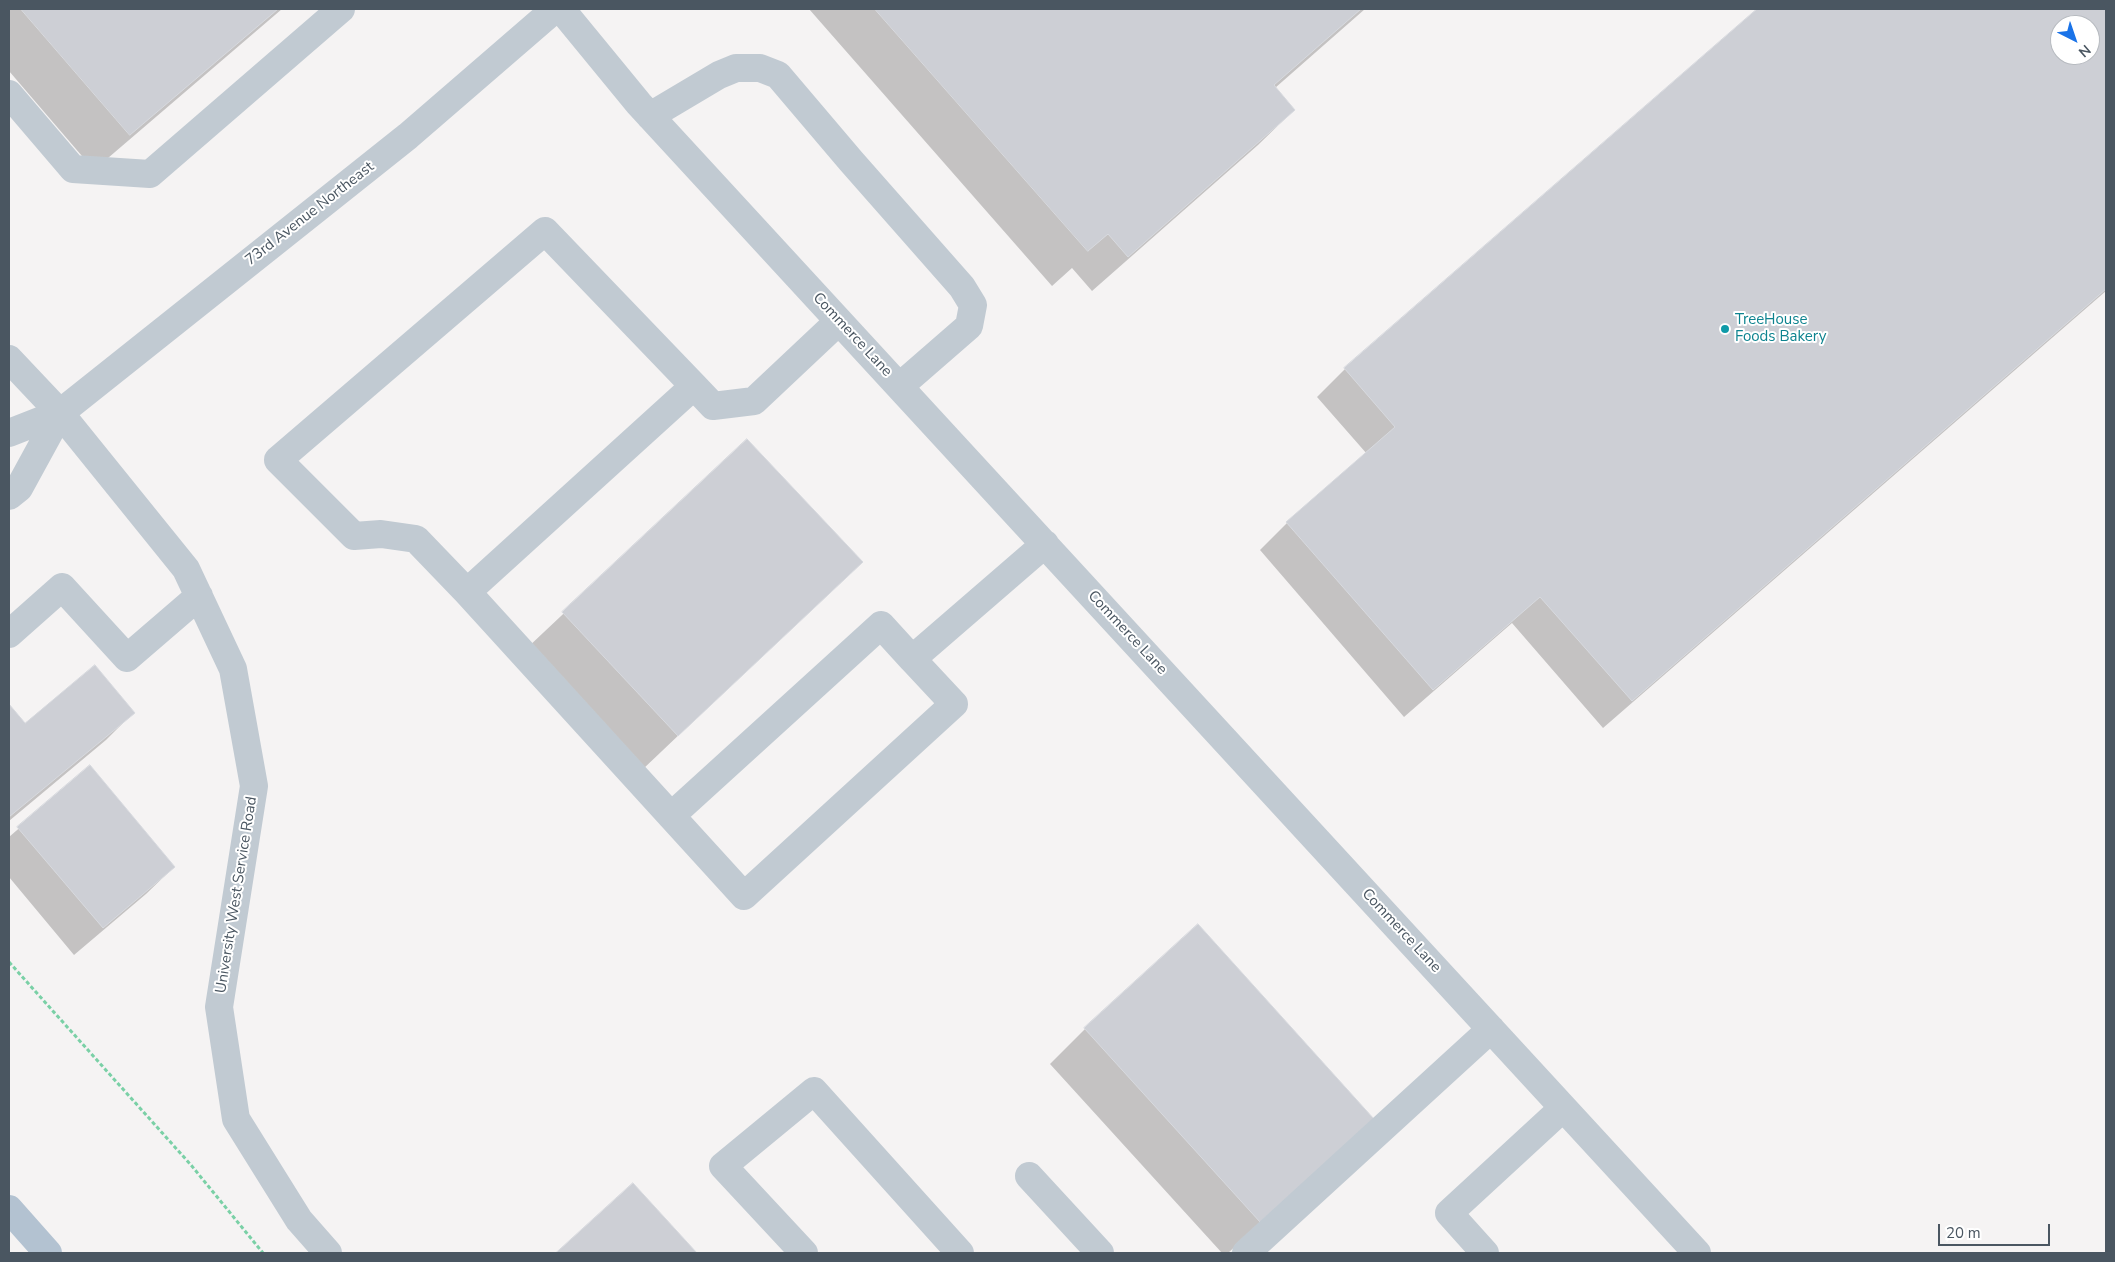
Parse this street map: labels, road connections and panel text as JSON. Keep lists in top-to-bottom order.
{
  "streets": {
    "street": ["73rd Avenue Northeast", "Commerce Lane", "University West Service Road"]
  },
  "crossings": [
    ["73rd Avenue Northeast", "University West Service Road"]
  ],
  "places": ["TreeHouse Foods Bakery"],
  "scale_bar": "20 m",
  "north": "bottom right"
}
